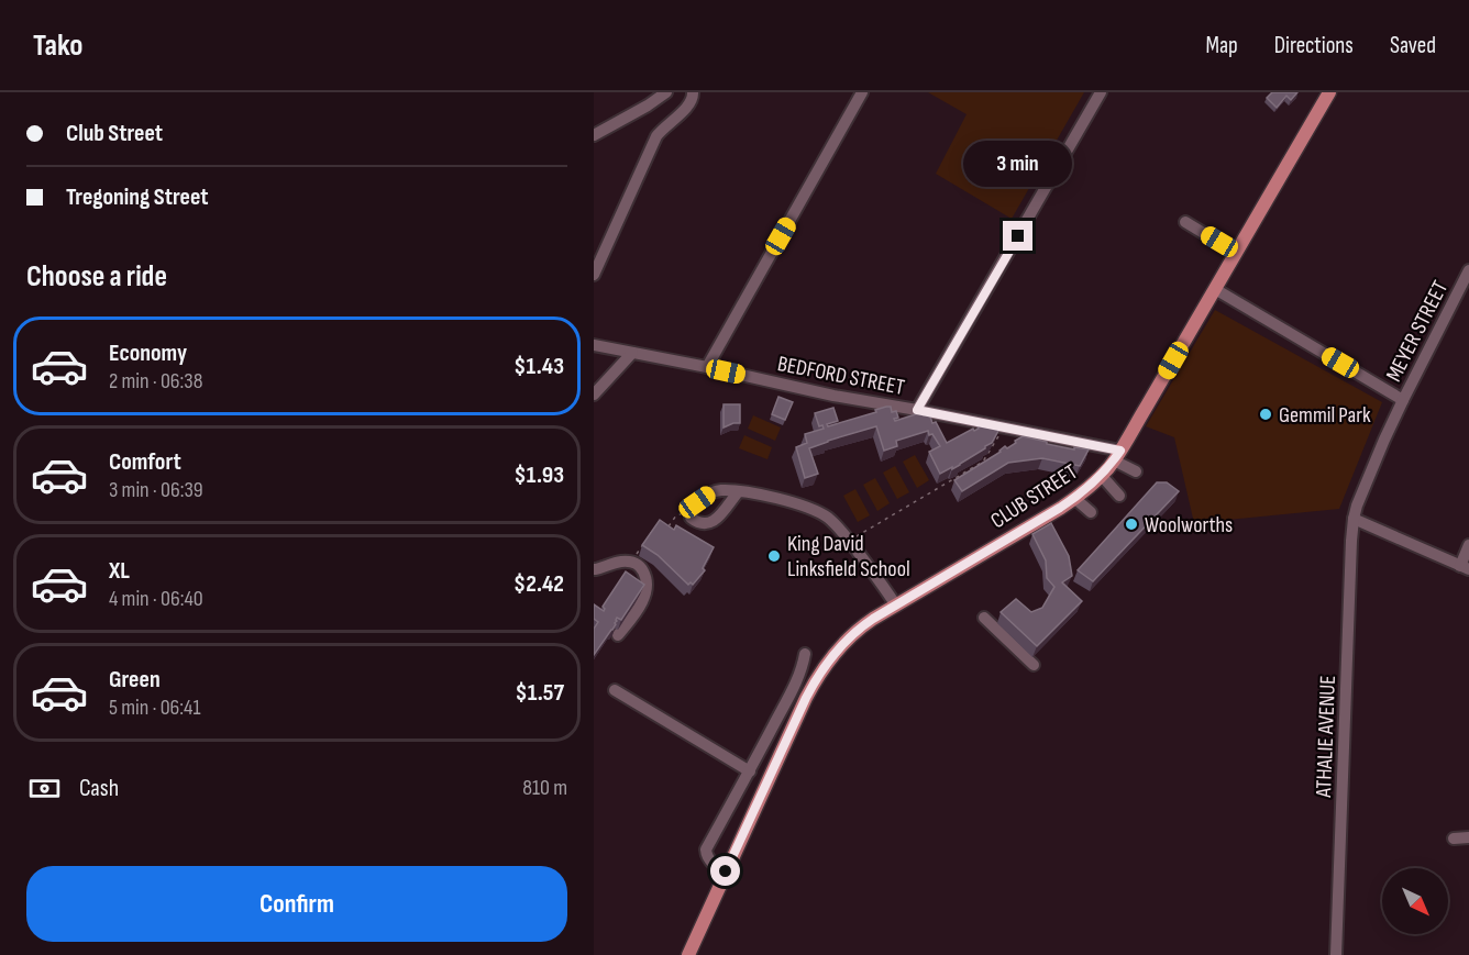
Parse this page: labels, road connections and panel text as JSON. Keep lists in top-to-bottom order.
{
  "streets": {
    "main road": ["CLUB STREET"],
    "street": ["MEYER STREET", "BEDFORD STREET", "ATHALIE AVENUE"]
  },
  "crossings": [
    ["MEYER STREET", "ATHALIE AVENUE"],
    ["BEDFORD STREET", "CLUB STREET"]
  ],
  "places": ["Gemmil Park", "Woolworths", "King David Linksfield School"],
  "north": "bottom right",
  "page": {
    "header": "Tako",
    "nav": ["Map", "Directions", "Saved"],
    "banner": ["Club Street", "Tregoning Street"],
    "bubble": "3 min",
    "heading": "Choose a ride",
    "list": [
      {
        "name": "Economy",
        "note": "2 min · 06:38",
        "value": "$1.43"
      },
      {
        "name": "Comfort",
        "note": "3 min · 06:39",
        "value": "$1.93"
      },
      {
        "name": "XL",
        "note": "4 min · 06:40",
        "value": "$2.42"
      },
      {
        "name": "Green",
        "note": "5 min · 06:41",
        "value": "$1.57"
      }
    ],
    "pay": ["Cash", "810 m"],
    "buttons": "Confirm"
  }
}
